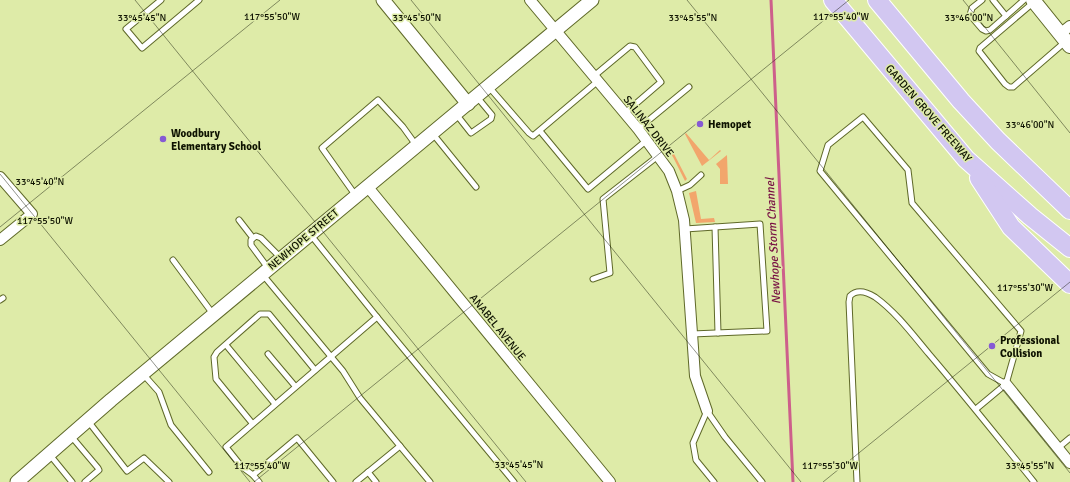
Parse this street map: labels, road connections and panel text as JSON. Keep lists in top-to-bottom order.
{
  "streets": {
    "highway": ["GARDEN GROVE FREEWAY"],
    "street": ["SALINAZ DRIVE", "NEWHOPE STREET", "ANABEL AVENUE"]
  },
  "crossings": [
    ["SALINAZ DRIVE", "NEWHOPE STREET"],
    ["NEWHOPE STREET", "ANABEL AVENUE"]
  ],
  "water": ["Newhope Storm Channel"],
  "places": ["Hemopet", "Woodbury Elementary School", "Professional Collision"],
  "coordinates": [
    "117°55'40\"W",
    "117°55'50\"W",
    "33°45'45\"N",
    "33°45'50\"N",
    "33°45'55\"N",
    "33°46'00\"N",
    "33°45'40\"N",
    "117°55'30\"W"
  ]
}
